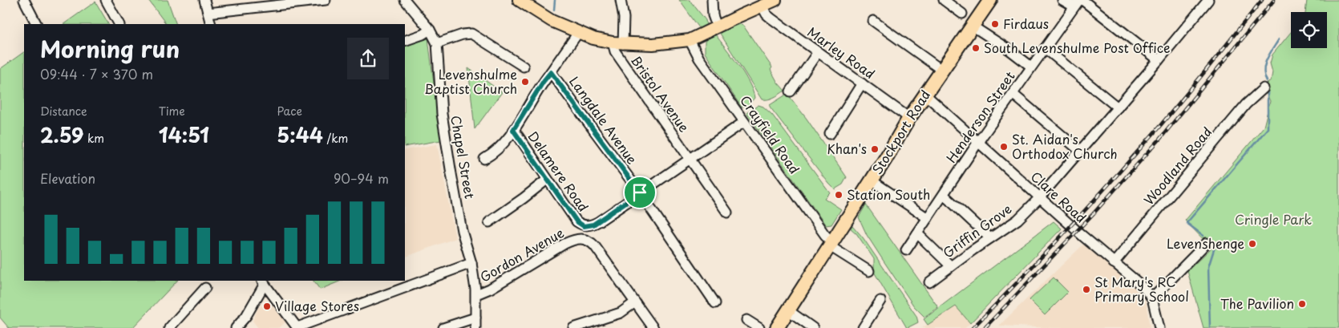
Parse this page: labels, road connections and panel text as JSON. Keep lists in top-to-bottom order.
{
  "streets": {
    "highway": ["Stockport Road"],
    "street": [
      "Marley Road",
      "Bristol Avenue",
      "Henderson Street",
      "Langdale Avenue",
      "Crayfield Road",
      "Chapel Street",
      "Woodland Road",
      "Delamere Road",
      "Clare Road",
      "Griffin Grove",
      "Gordon Avenue"
    ]
  },
  "crossings": [
    ["Marley Road", "Stockport Road"],
    ["Henderson Street", "Clare Road"],
    ["Langdale Avenue", "Delamere Road"],
    ["Stockport Road", "Crayfield Road"],
    ["Stockport Road", "Clare Road"],
    ["Chapel Street", "Gordon Avenue"],
    ["Woodland Road", "Clare Road"],
    ["Clare Road", "Griffin Grove"]
  ],
  "parks": ["Cringle Park"],
  "places": [
    "Firdaus",
    "South Levenshulme Post Office",
    "Levenshulme Baptist Church",
    "St. Aidan's Orthodox Church",
    "Khan's",
    "Station South",
    "Levenshenge",
    "St Mary's RC Primary School",
    "The Pavilion",
    "Village Stores"
  ],
  "page": {
    "heading": ["Morning run", "09:44 · 7 × 370 m"],
    "stats": [
      ["Distance", "2.59 km"],
      ["Time", "14:51"],
      ["Pace", "5:44 /km"]
    ],
    "chart": ["Elevation", "90–94 m"]
  }
}
